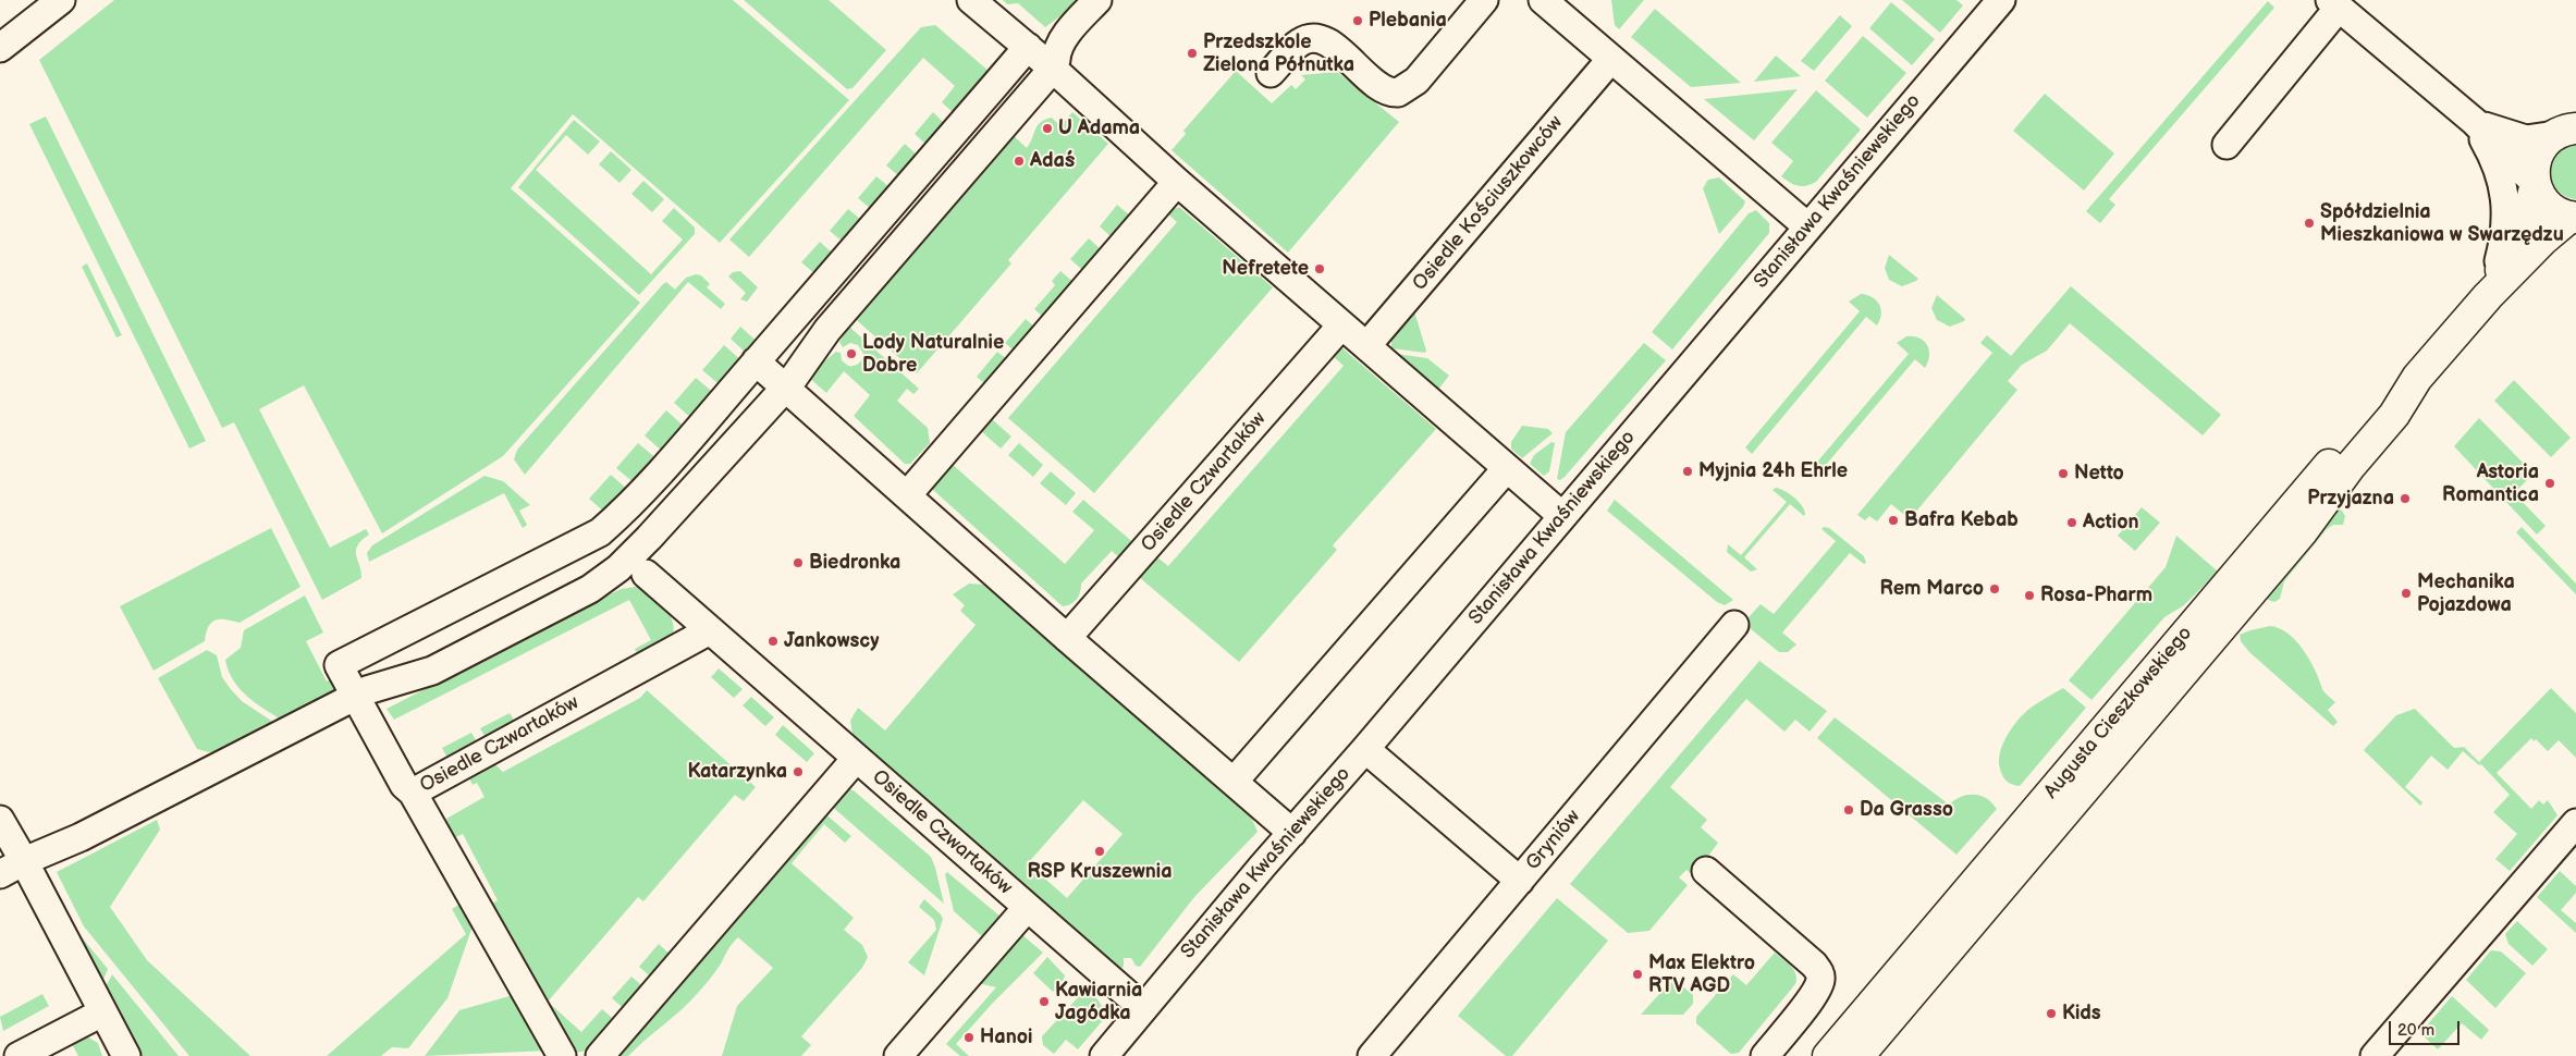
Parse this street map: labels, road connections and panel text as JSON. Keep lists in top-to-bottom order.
{
  "streets": {
    "street": [
      "Stanisława Kwaśniewskiego",
      "Osiedle Kościuszkowców",
      "Osiedle Czwartaków",
      "Augusta Cieszkowskiego",
      "Gryniów"
    ]
  },
  "crossings": [
    ["Stanisława Kwaśniewskiego", "Osiedle Czwartaków"]
  ],
  "places": [
    "Plebania",
    "Przedszkole Zielona Półnutka",
    "U Adama",
    "Adaś",
    "Spółdzielnia Mieszkaniowa w Swarzędzu",
    "Nefretete",
    "Lody Naturalnie Dobre",
    "Myjnia 24h Ehrle",
    "Netto",
    "Astoria Romantica",
    "Przyjazna",
    "Bafra Kebab",
    "Action",
    "Biedronka",
    "Rem Marco",
    "Mechanika Pojazdowa",
    "Rosa-Pharm",
    "Jankowscy",
    "Katarzynka",
    "Da Grasso",
    "RSP Kruszewnia",
    "Max Elektro RTV AGD",
    "Kawiarnia Jagódka",
    "Kids",
    "Hanoi"
  ],
  "scale_bar": "20 m"
}
